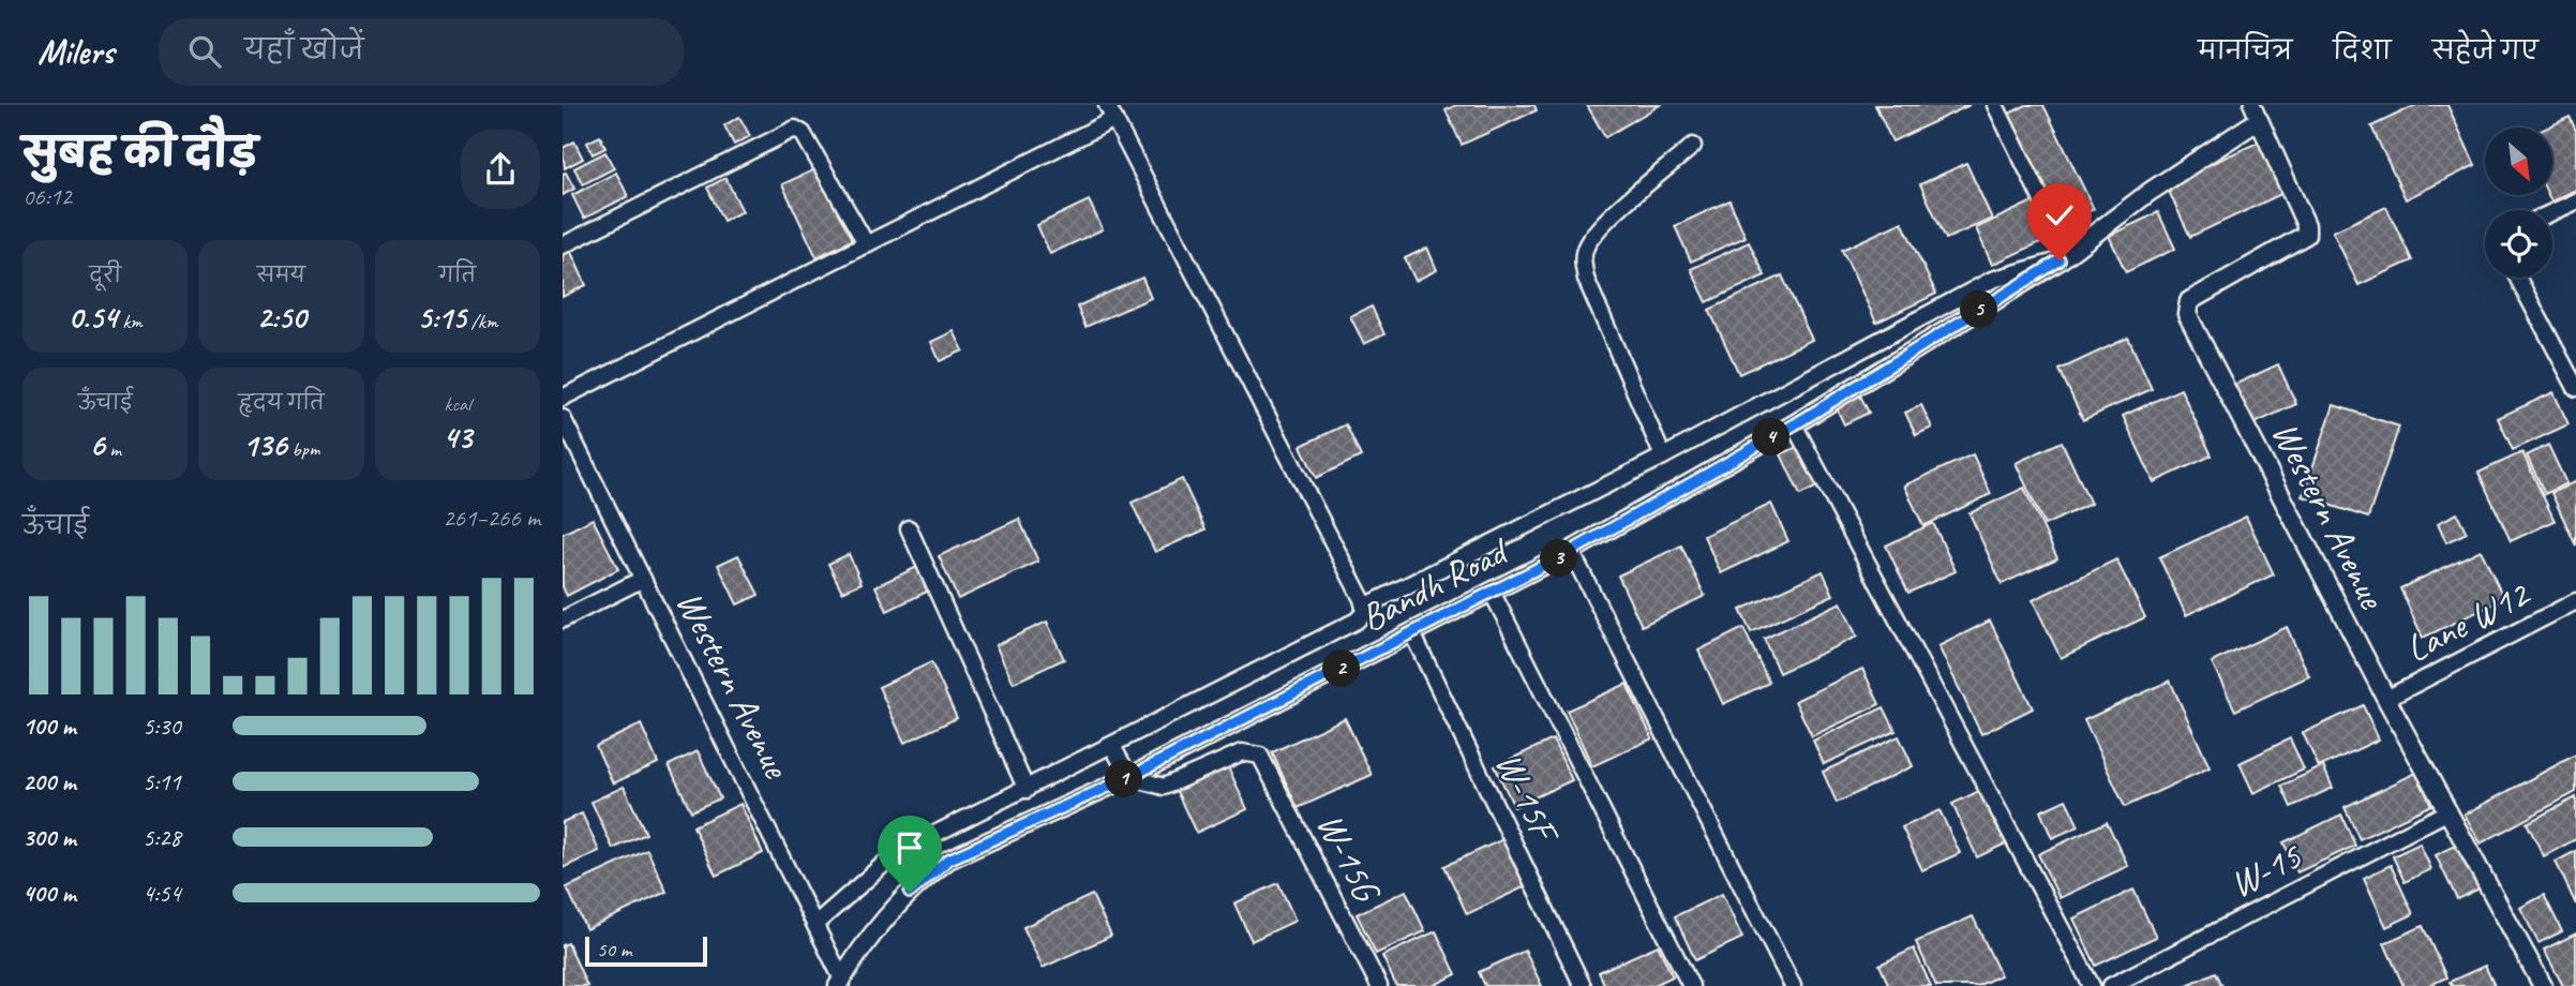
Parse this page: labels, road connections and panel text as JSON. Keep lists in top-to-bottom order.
{
  "streets": {
    "street": [
      "Western Avenue",
      "Bandh Road",
      "Lane W12",
      "W-15F",
      "W-15G",
      "W-15"
    ]
  },
  "crossings": [
    ["Western Avenue", "Bandh Road"],
    ["Western Avenue", "Lane W12"],
    ["Western Avenue", "W-15"],
    ["Bandh Road", "W-15F"],
    ["Bandh Road", "W-15G"]
  ],
  "scale_bar": "50 m",
  "north": "bottom right",
  "page": {
    "header": "Milers",
    "search": "यहाँ खोजें",
    "nav": ["मानचित्र", "दिशा", "सहेजे गए"],
    "heading": ["सुबह की दौड़", "06:12"],
    "stats": [
      ["दूरी", "0.54 km"],
      ["समय", "2:50"],
      ["गति", "5:15 /km"],
      ["ऊँचाई", "6 m"],
      ["हृदय गति", "136 bpm"],
      ["kcal", "43"]
    ],
    "pins": [
      "5",
      "4",
      "3",
      "2",
      "1"
    ],
    "chart": ["ऊँचाई", "261–266 m"],
    "list": [
      {
        "name": "100 m",
        "note": "5:30"
      },
      {
        "name": "200 m",
        "note": "5:11"
      },
      {
        "name": "300 m",
        "note": "5:28"
      },
      {
        "name": "400 m",
        "note": "4:54"
      }
    ],
    "scale": "50 m"
  }
}
